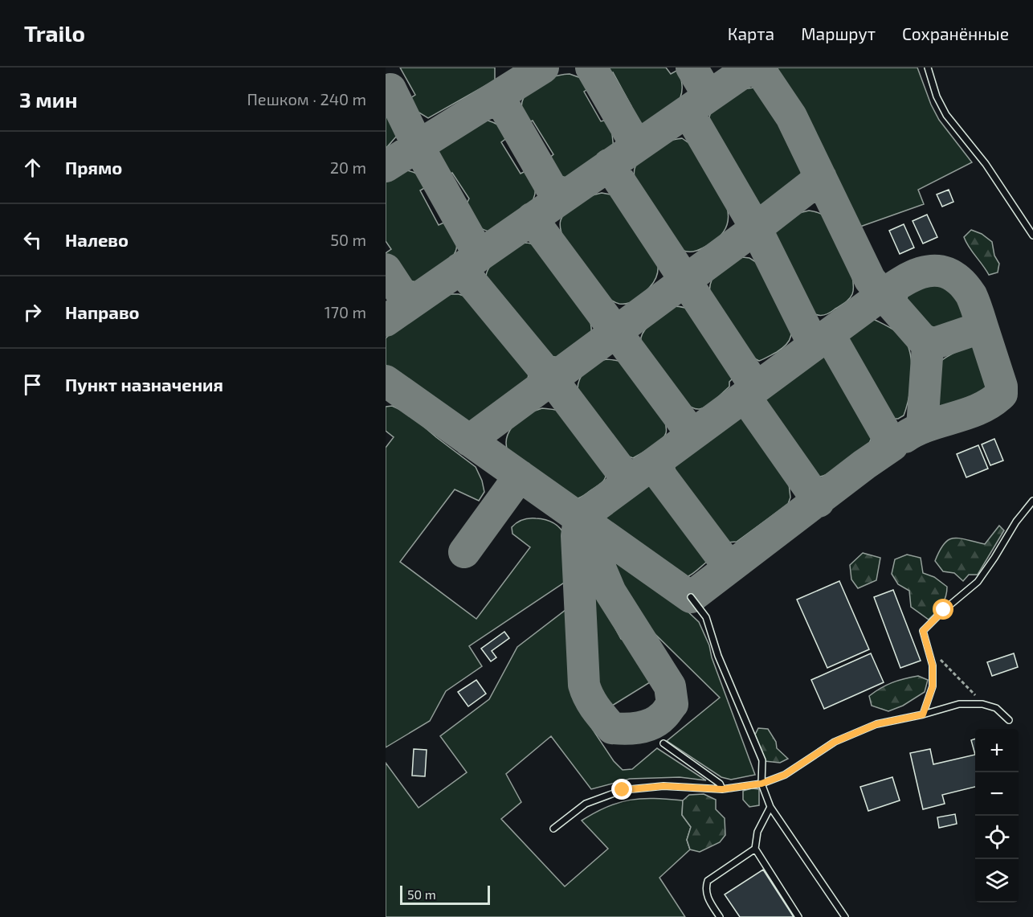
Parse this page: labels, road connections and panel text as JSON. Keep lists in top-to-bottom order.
{
  "scale_bar": "50 m",
  "page": {
    "header": "Trailo",
    "nav": ["Карта", "Маршрут", "Сохранённые"],
    "heading": ["3 мин", "Пешком · 240 m"],
    "list": [
      ["Прямо", "20 m"],
      ["Налево", "50 m"],
      ["Направо", "170 m"],
      "Пункт назначения"
    ],
    "map_buttons": ["+", "−"],
    "scale": "50 m"
  }
}
